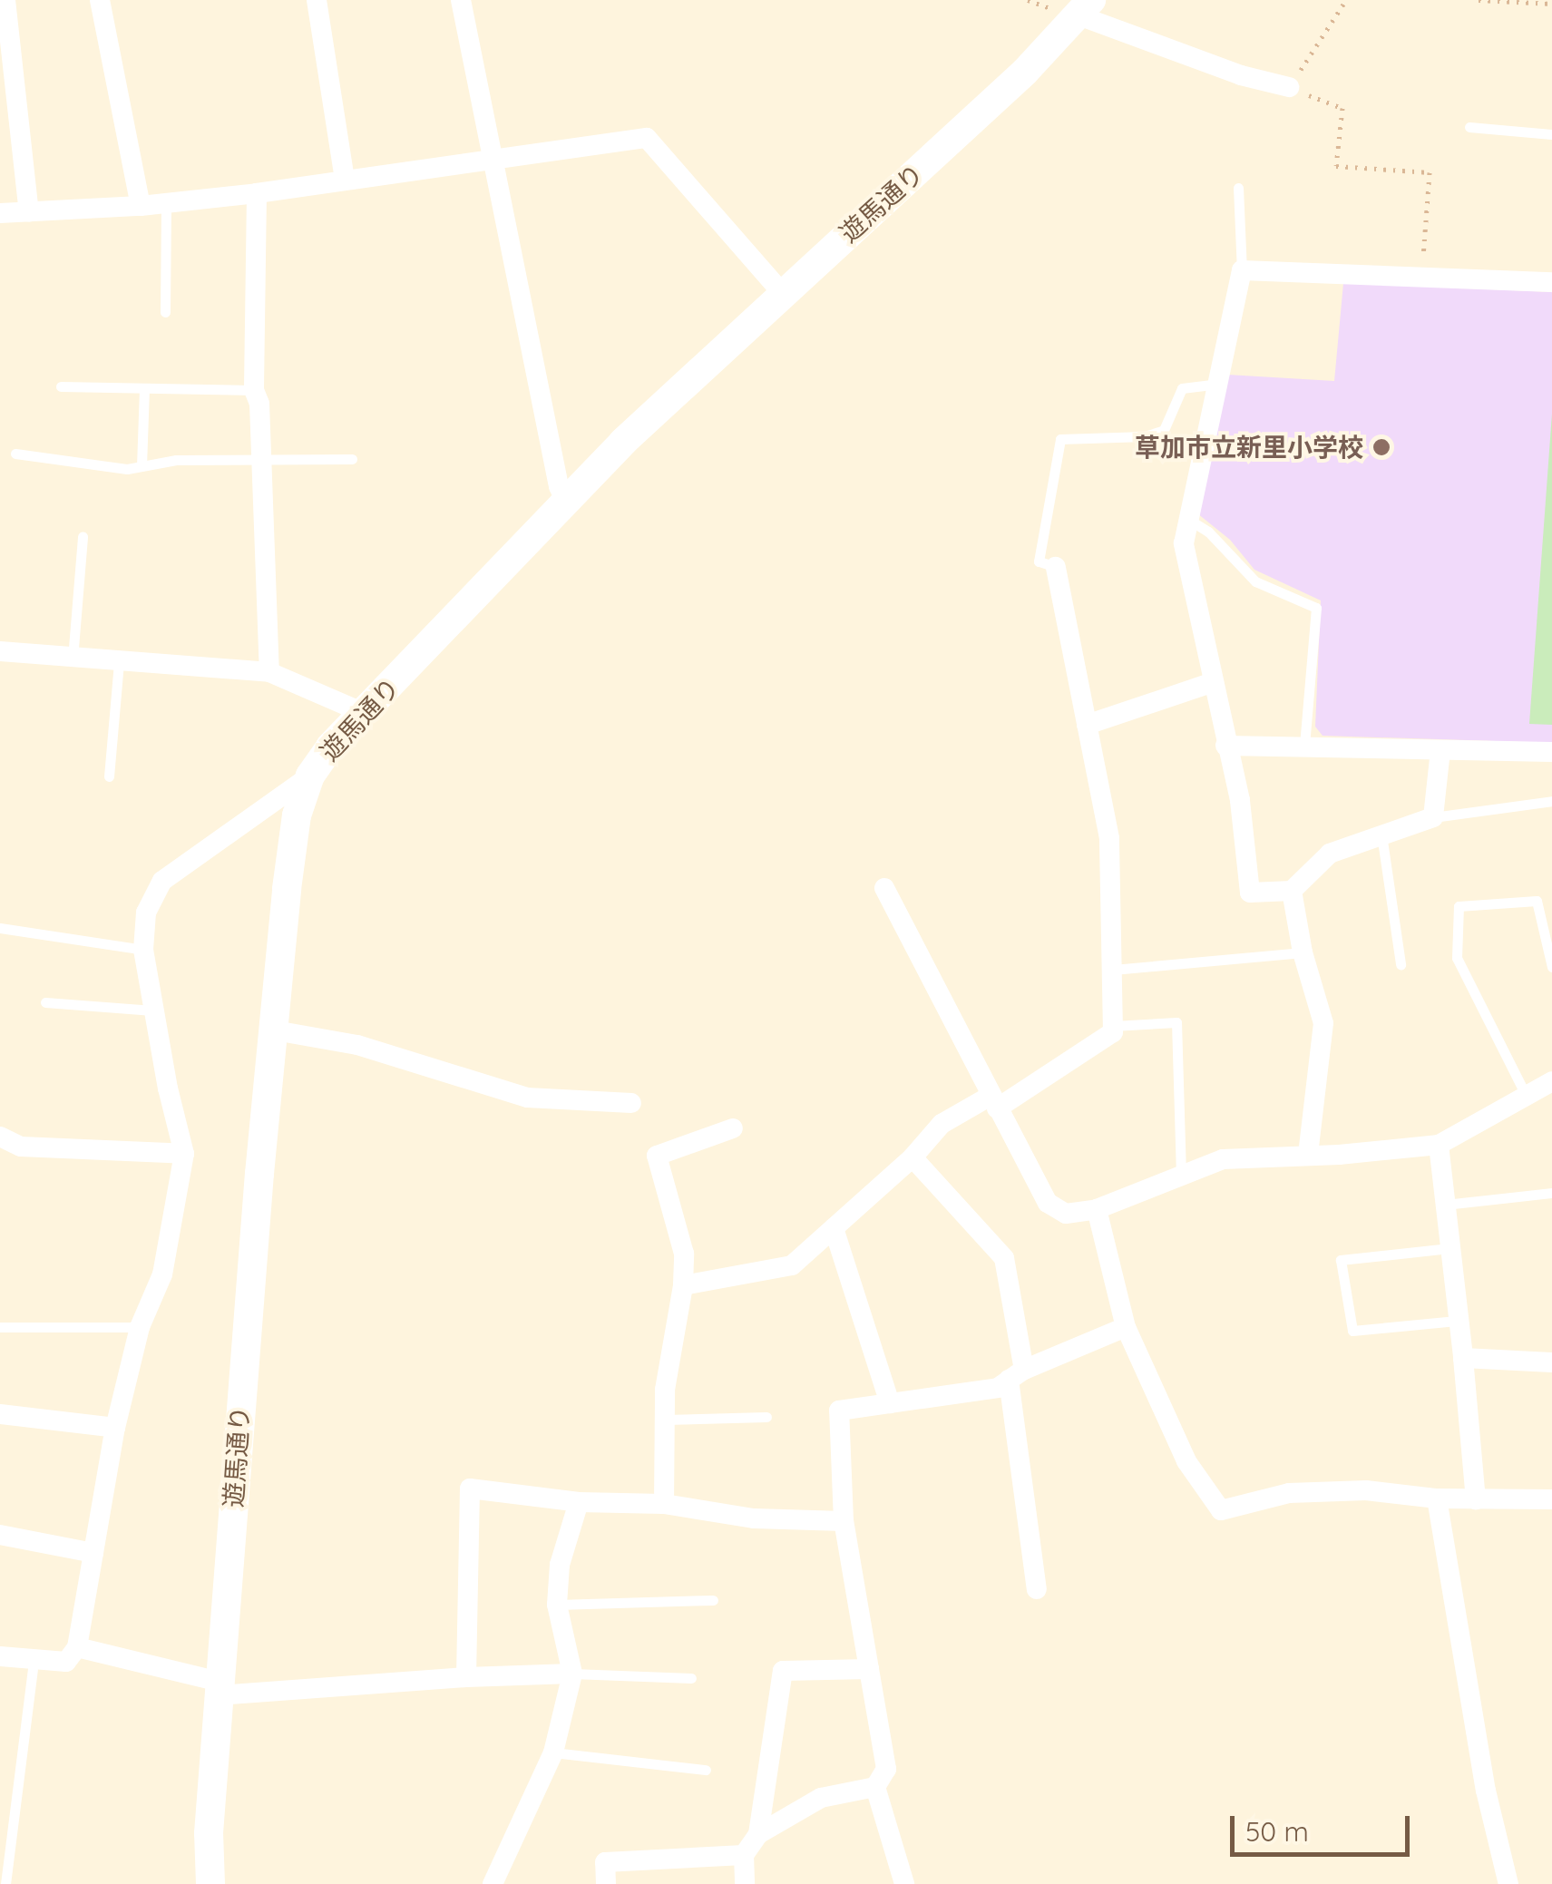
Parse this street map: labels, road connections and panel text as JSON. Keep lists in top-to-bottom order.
{
  "streets": {
    "street": ["遊馬通り"]
  },
  "places": ["草加市立新里小学校"],
  "scale_bar": "50 m"
}
